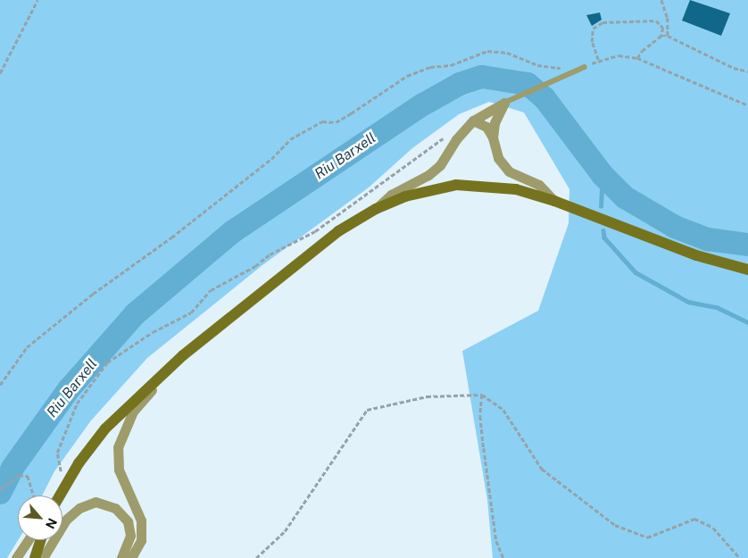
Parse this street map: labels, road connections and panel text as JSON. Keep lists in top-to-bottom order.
{
  "water": ["Riu Barxell"],
  "north": "bottom right"
}
